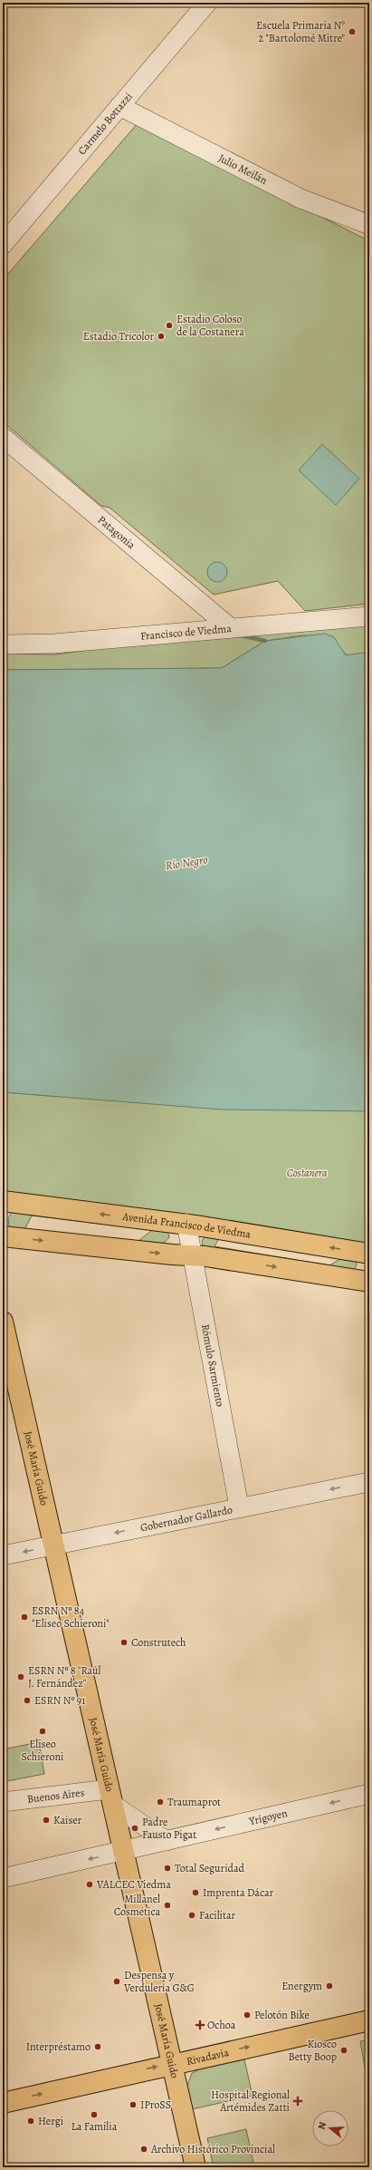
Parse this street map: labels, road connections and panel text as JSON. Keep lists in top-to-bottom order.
{
  "streets": {
    "main road": ["Avenida Francisco de Viedma", "José María Guido", "Rivadavia"],
    "street": [
      "Carmelo Bottazzi",
      "Julio Meilán",
      "Patagonia",
      "Francisco de Viedma",
      "Rómulo Sarmiento",
      "Gobernador Gallardo",
      "Buenos Aires",
      "Yrigoyen"
    ]
  },
  "crossings": [
    ["Carmelo Bottazzi", "Julio Meilán"],
    ["Patagonia", "Francisco de Viedma"],
    ["Avenida Francisco de Viedma", "Rómulo Sarmiento"],
    ["Rómulo Sarmiento", "Gobernador Gallardo"],
    ["José María Guido", "Gobernador Gallardo"],
    ["José María Guido", "Buenos Aires"],
    ["José María Guido", "Yrigoyen"],
    ["José María Guido", "Rivadavia"]
  ],
  "one_way": ["Gobernador Gallardo", "Yrigoyen", "Rivadavia"],
  "water": ["Río Negro"],
  "parks": ["Costanera"],
  "places": {
    "other": [
      "Escuela Primaria N° 2 \"Bartolomé Mitre\"",
      "Estadio Coloso de la Costanera",
      "Estadio Tricolor",
      "ESRN Nº 84 \"Eliseo Schieroni\"",
      "Construtech",
      "ESRN Nº 8 \"Raúl J. Fernández\"",
      "ESRN Nº 91",
      "Eliseo Schieroni",
      "Traumaprot",
      "Kaiser",
      "Padre Fausto Pigat",
      "Total Seguridad",
      "VALCEC Viedma",
      "Imprenta Dácar",
      "Millanel Cosmética",
      "Facilitar",
      "Despensa y Verdulería G&G",
      "Energym",
      "Pelotón Bike",
      "Interpréstamo",
      "Kiosco Betty Boop",
      "IProSS",
      "La Familia",
      "Hergi",
      "Archivo Histórico Provincial"
    ],
    "health": ["Ochoa", "Hospital Regional Artémides Zatti"]
  },
  "north": "left"
}
